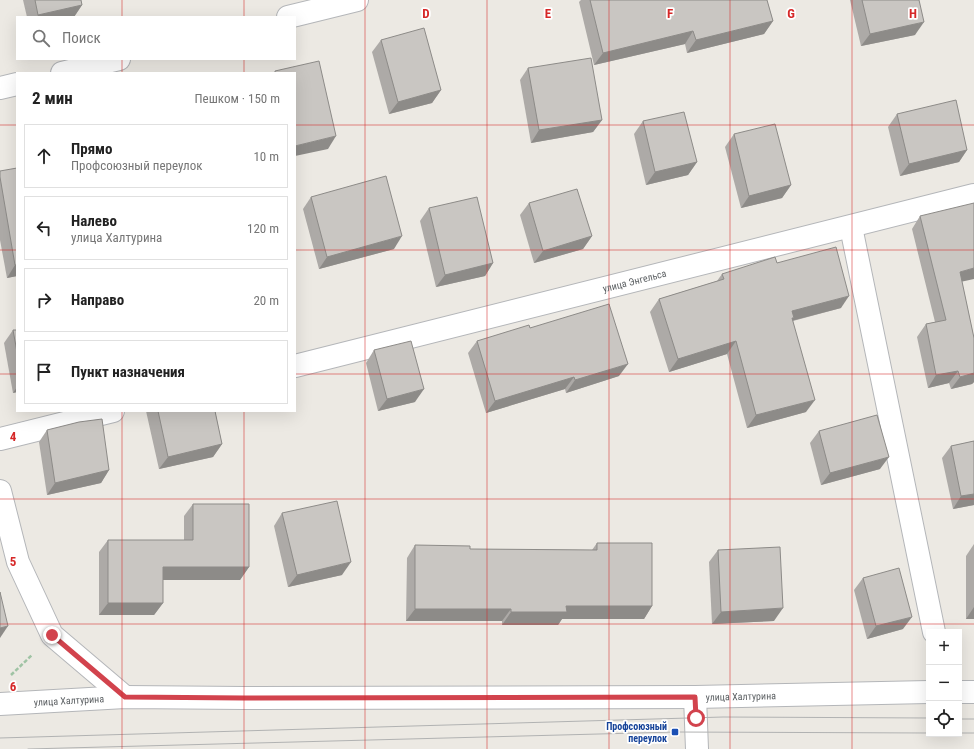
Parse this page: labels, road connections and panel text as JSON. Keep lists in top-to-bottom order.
{
  "streets": {
    "street": ["улица Энгельса", "улица Халтурина"]
  },
  "places": {
    "transit": ["Профсоюзный переулок"]
  },
  "page": {
    "search": "Поиск",
    "heading": ["2 мин", "Пешком · 150 m"],
    "list": [
      ["Прямо", "Профсоюзный переулок", "10 m"],
      ["Налево", "улица Халтурина", "120 m"],
      ["Направо", "20 m"],
      "Пункт назначения"
    ],
    "map_buttons": ["+", "−"]
  },
  "grid": {
    "columns": [
      "D",
      "E",
      "F",
      "G",
      "H"
    ],
    "rows": ["4", "5", "6"]
  }
}
